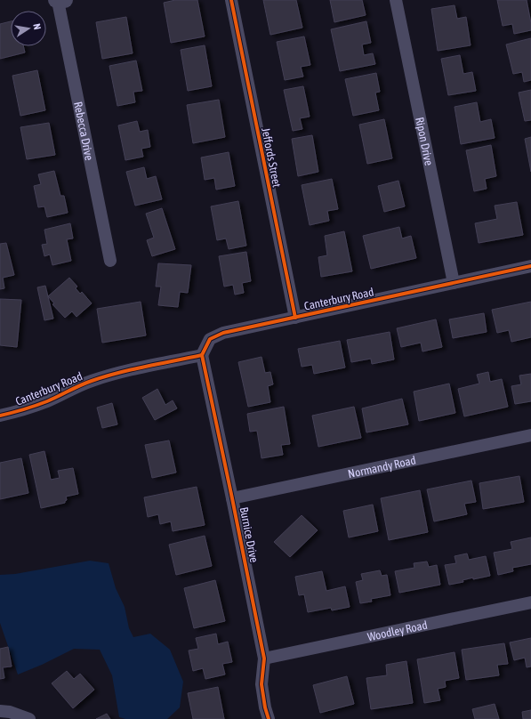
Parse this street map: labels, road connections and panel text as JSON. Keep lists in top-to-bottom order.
{
  "streets": {
    "street": [
      "Rebecca Drive",
      "Ripon Drive",
      "Jeffords Street",
      "Canterbury Road",
      "Normandy Road",
      "Burnice Drive",
      "Woodley Road"
    ]
  },
  "crossings": [
    ["Ripon Drive", "Canterbury Road"],
    ["Jeffords Street", "Canterbury Road"],
    ["Canterbury Road", "Burnice Drive"],
    ["Normandy Road", "Burnice Drive"],
    ["Burnice Drive", "Woodley Road"]
  ],
  "north": "right"
}
